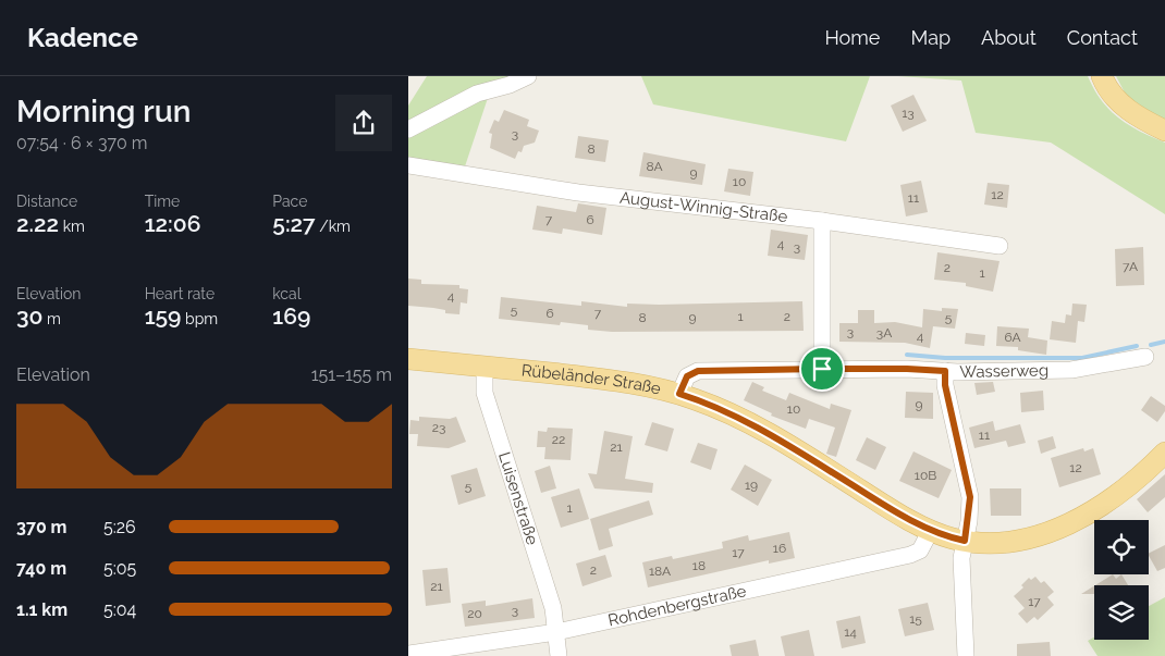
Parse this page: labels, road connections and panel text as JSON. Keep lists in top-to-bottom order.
{
  "streets": {
    "main road": ["Rübeländer Straße"],
    "street": [
      "August-Winnig-Straße",
      "Wasserweg",
      "Luisenstraße",
      "Rohdenbergstraße"
    ]
  },
  "crossings": [
    ["Wasserweg", "Rübeländer Straße"],
    ["Rübeländer Straße", "Luisenstraße"],
    ["Rübeländer Straße", "Rohdenbergstraße"],
    ["Luisenstraße", "Rohdenbergstraße"]
  ],
  "house_numbers": [
    "13",
    "3",
    "8",
    "8A",
    "9",
    "10",
    "12",
    "11",
    "7",
    "6",
    "4",
    "3",
    "7A",
    "2",
    "1",
    "4",
    "5",
    "6",
    "7",
    "1",
    "2",
    "8",
    "9",
    "5",
    "3",
    "3A",
    "4",
    "6A",
    "9",
    "10",
    "23",
    "11",
    "22",
    "21",
    "12",
    "10B",
    "19",
    "5",
    "1",
    "16",
    "17",
    "18",
    "2",
    "18A",
    "21",
    "17",
    "3",
    "20",
    "15",
    "14"
  ],
  "page": {
    "header": "Kadence",
    "nav": [
      "Home",
      "Map",
      "About",
      "Contact"
    ],
    "heading": ["Morning run", "07:54 · 6 × 370 m"],
    "stats": [
      ["Distance", "2.22 km"],
      ["Time", "12:06"],
      ["Pace", "5:27 /km"],
      ["Elevation", "30 m"],
      ["Heart rate", "159 bpm"],
      ["kcal", "169"]
    ],
    "chart": ["Elevation", "151–155 m"],
    "list": [
      {
        "name": "370 m",
        "note": "5:26"
      },
      {
        "name": "740 m",
        "note": "5:05"
      },
      {
        "name": "1.1 km",
        "note": "5:04"
      }
    ]
  }
}
